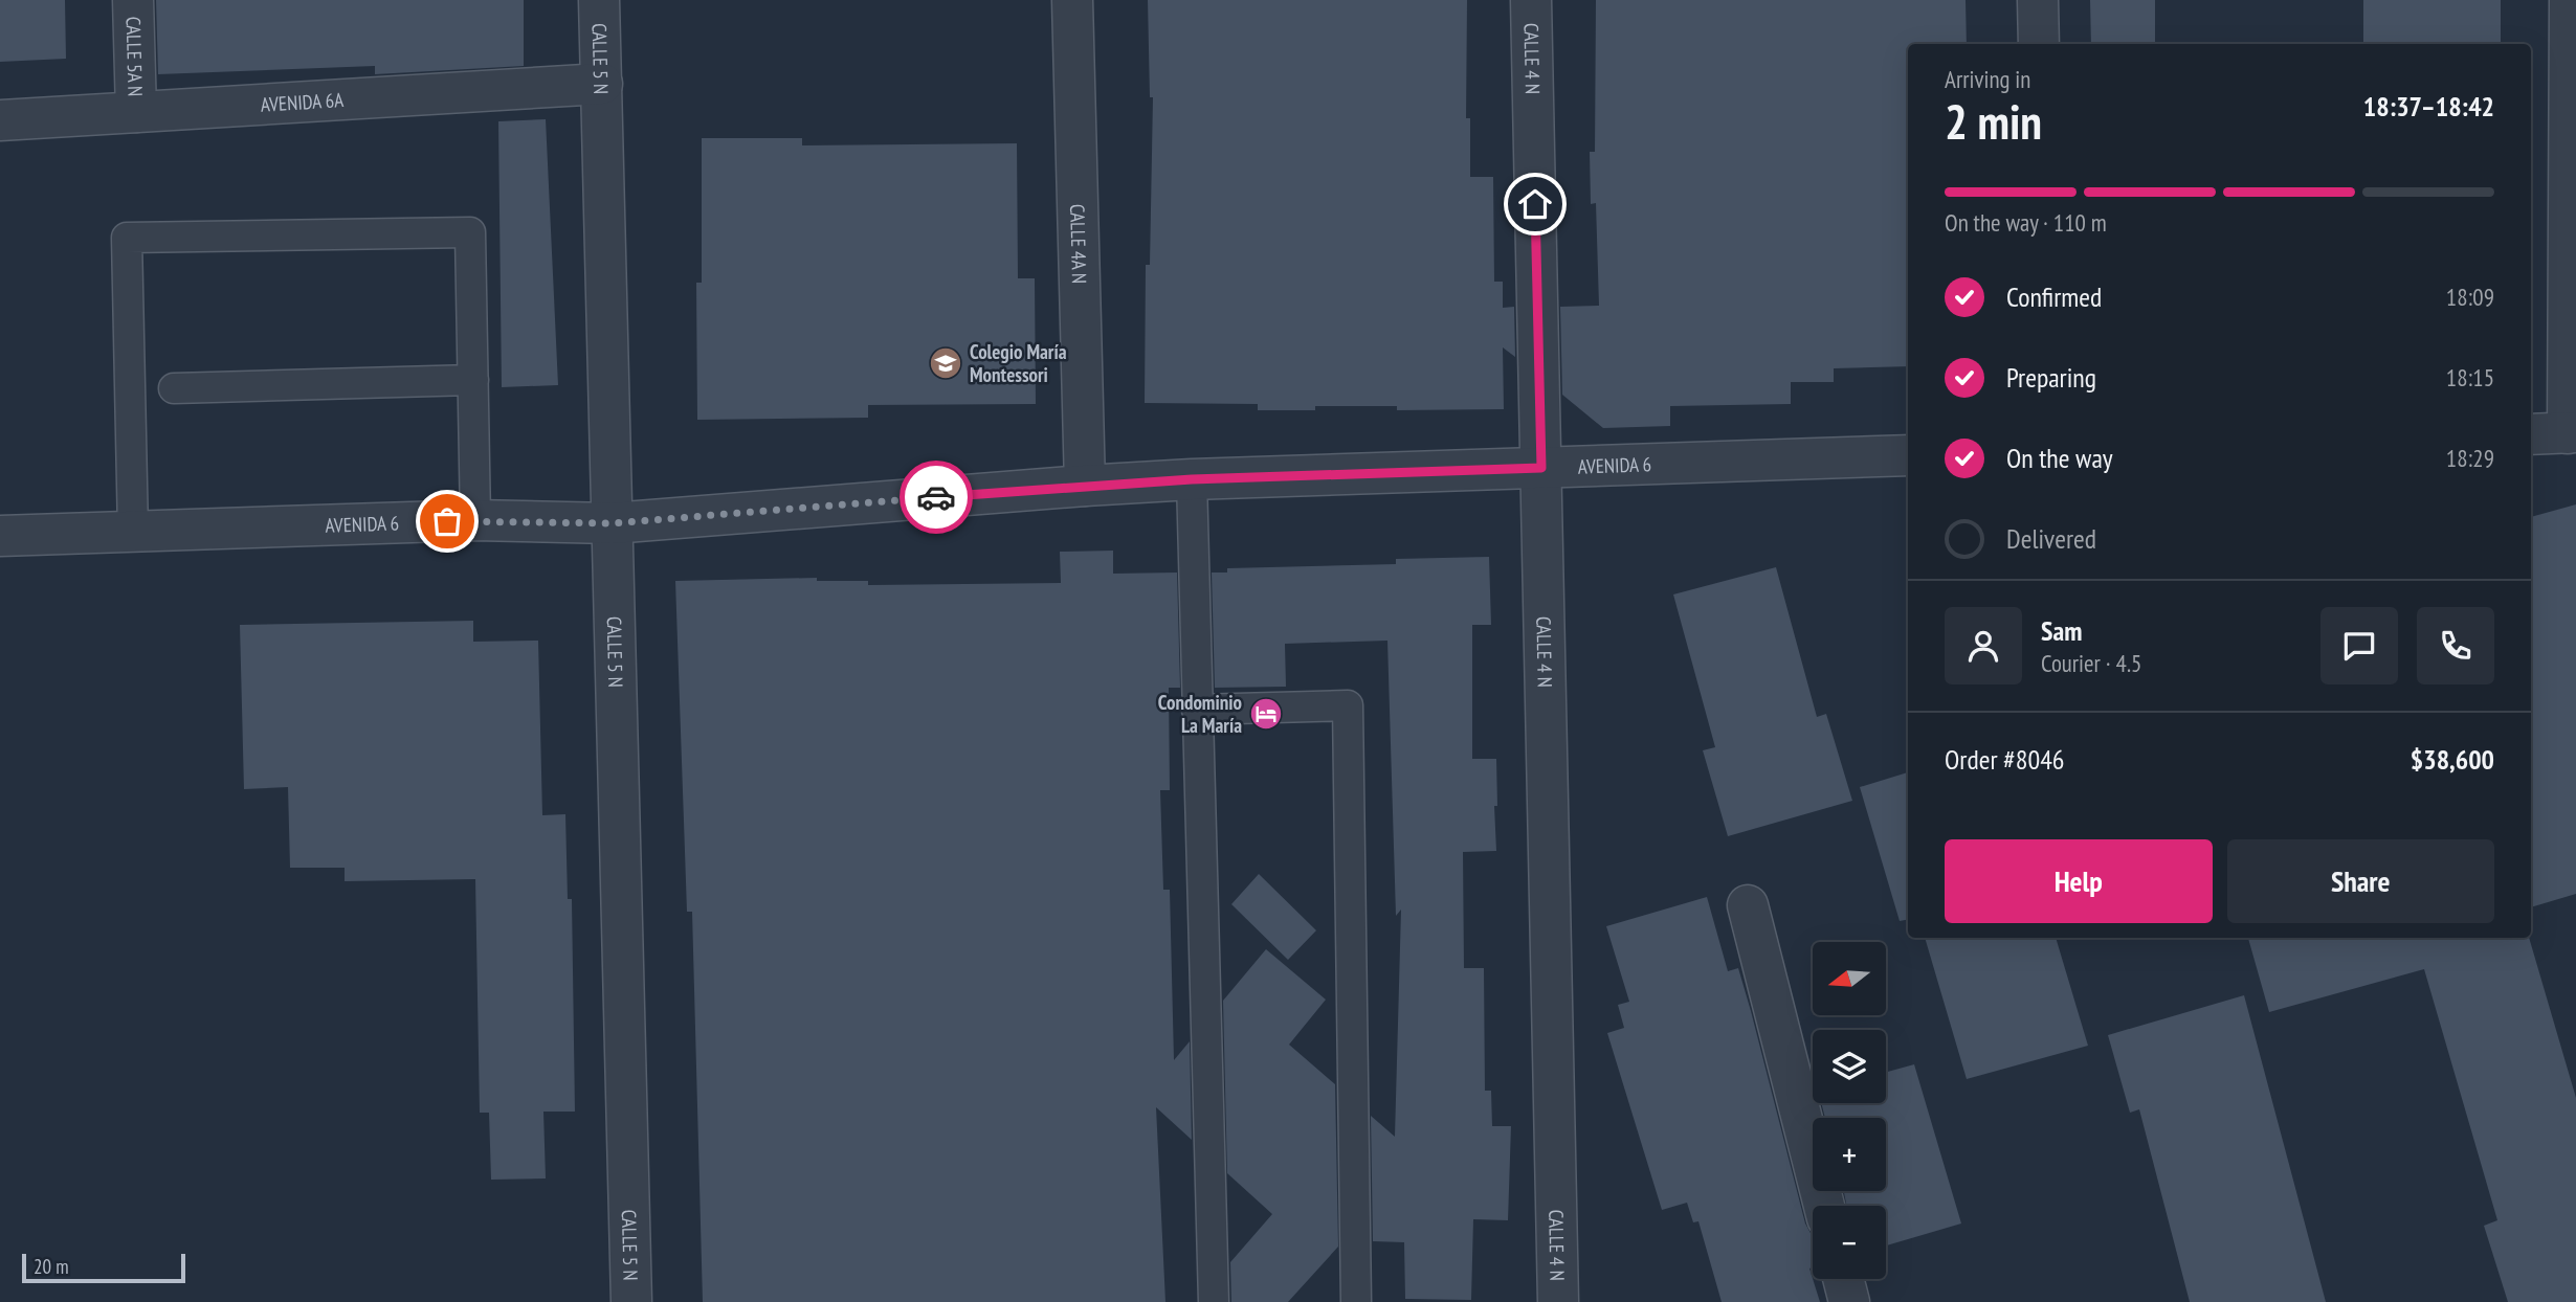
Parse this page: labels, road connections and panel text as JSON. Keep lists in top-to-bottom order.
{
  "streets": {
    "street": [
      "CALLE 5A N",
      "CALLE 5 N",
      "CALLE 4 N",
      "AVENIDA 6A",
      "CALLE 4A N",
      "AVENIDA 6"
    ]
  },
  "crossings": [
    ["CALLE 5A N", "AVENIDA 6A"],
    ["CALLE 5 N", "AVENIDA 6A"],
    ["CALLE 5 N", "AVENIDA 6"],
    ["CALLE 4 N", "AVENIDA 6"],
    ["CALLE 4A N", "AVENIDA 6"]
  ],
  "places": {
    "school or university": ["Colegio María Montessori"],
    "hotel": ["Condominio La María"]
  },
  "scale_bar": "20 m",
  "north": "left",
  "page": {
    "heading": ["2 min", "Arriving in", "18:37–18:42"],
    "panel": [
      "Sam",
      "Courier · 4.5",
      "Order #8046",
      "$38,600"
    ],
    "bar": "On the way · 110 m",
    "list": [
      ["Confirmed", "18:09"],
      ["Preparing", "18:15"],
      ["On the way", "18:29"],
      "Delivered"
    ],
    "buttons": ["Help", "Share"],
    "map_buttons": ["+", "−"],
    "scale": "20 m"
  }
}
